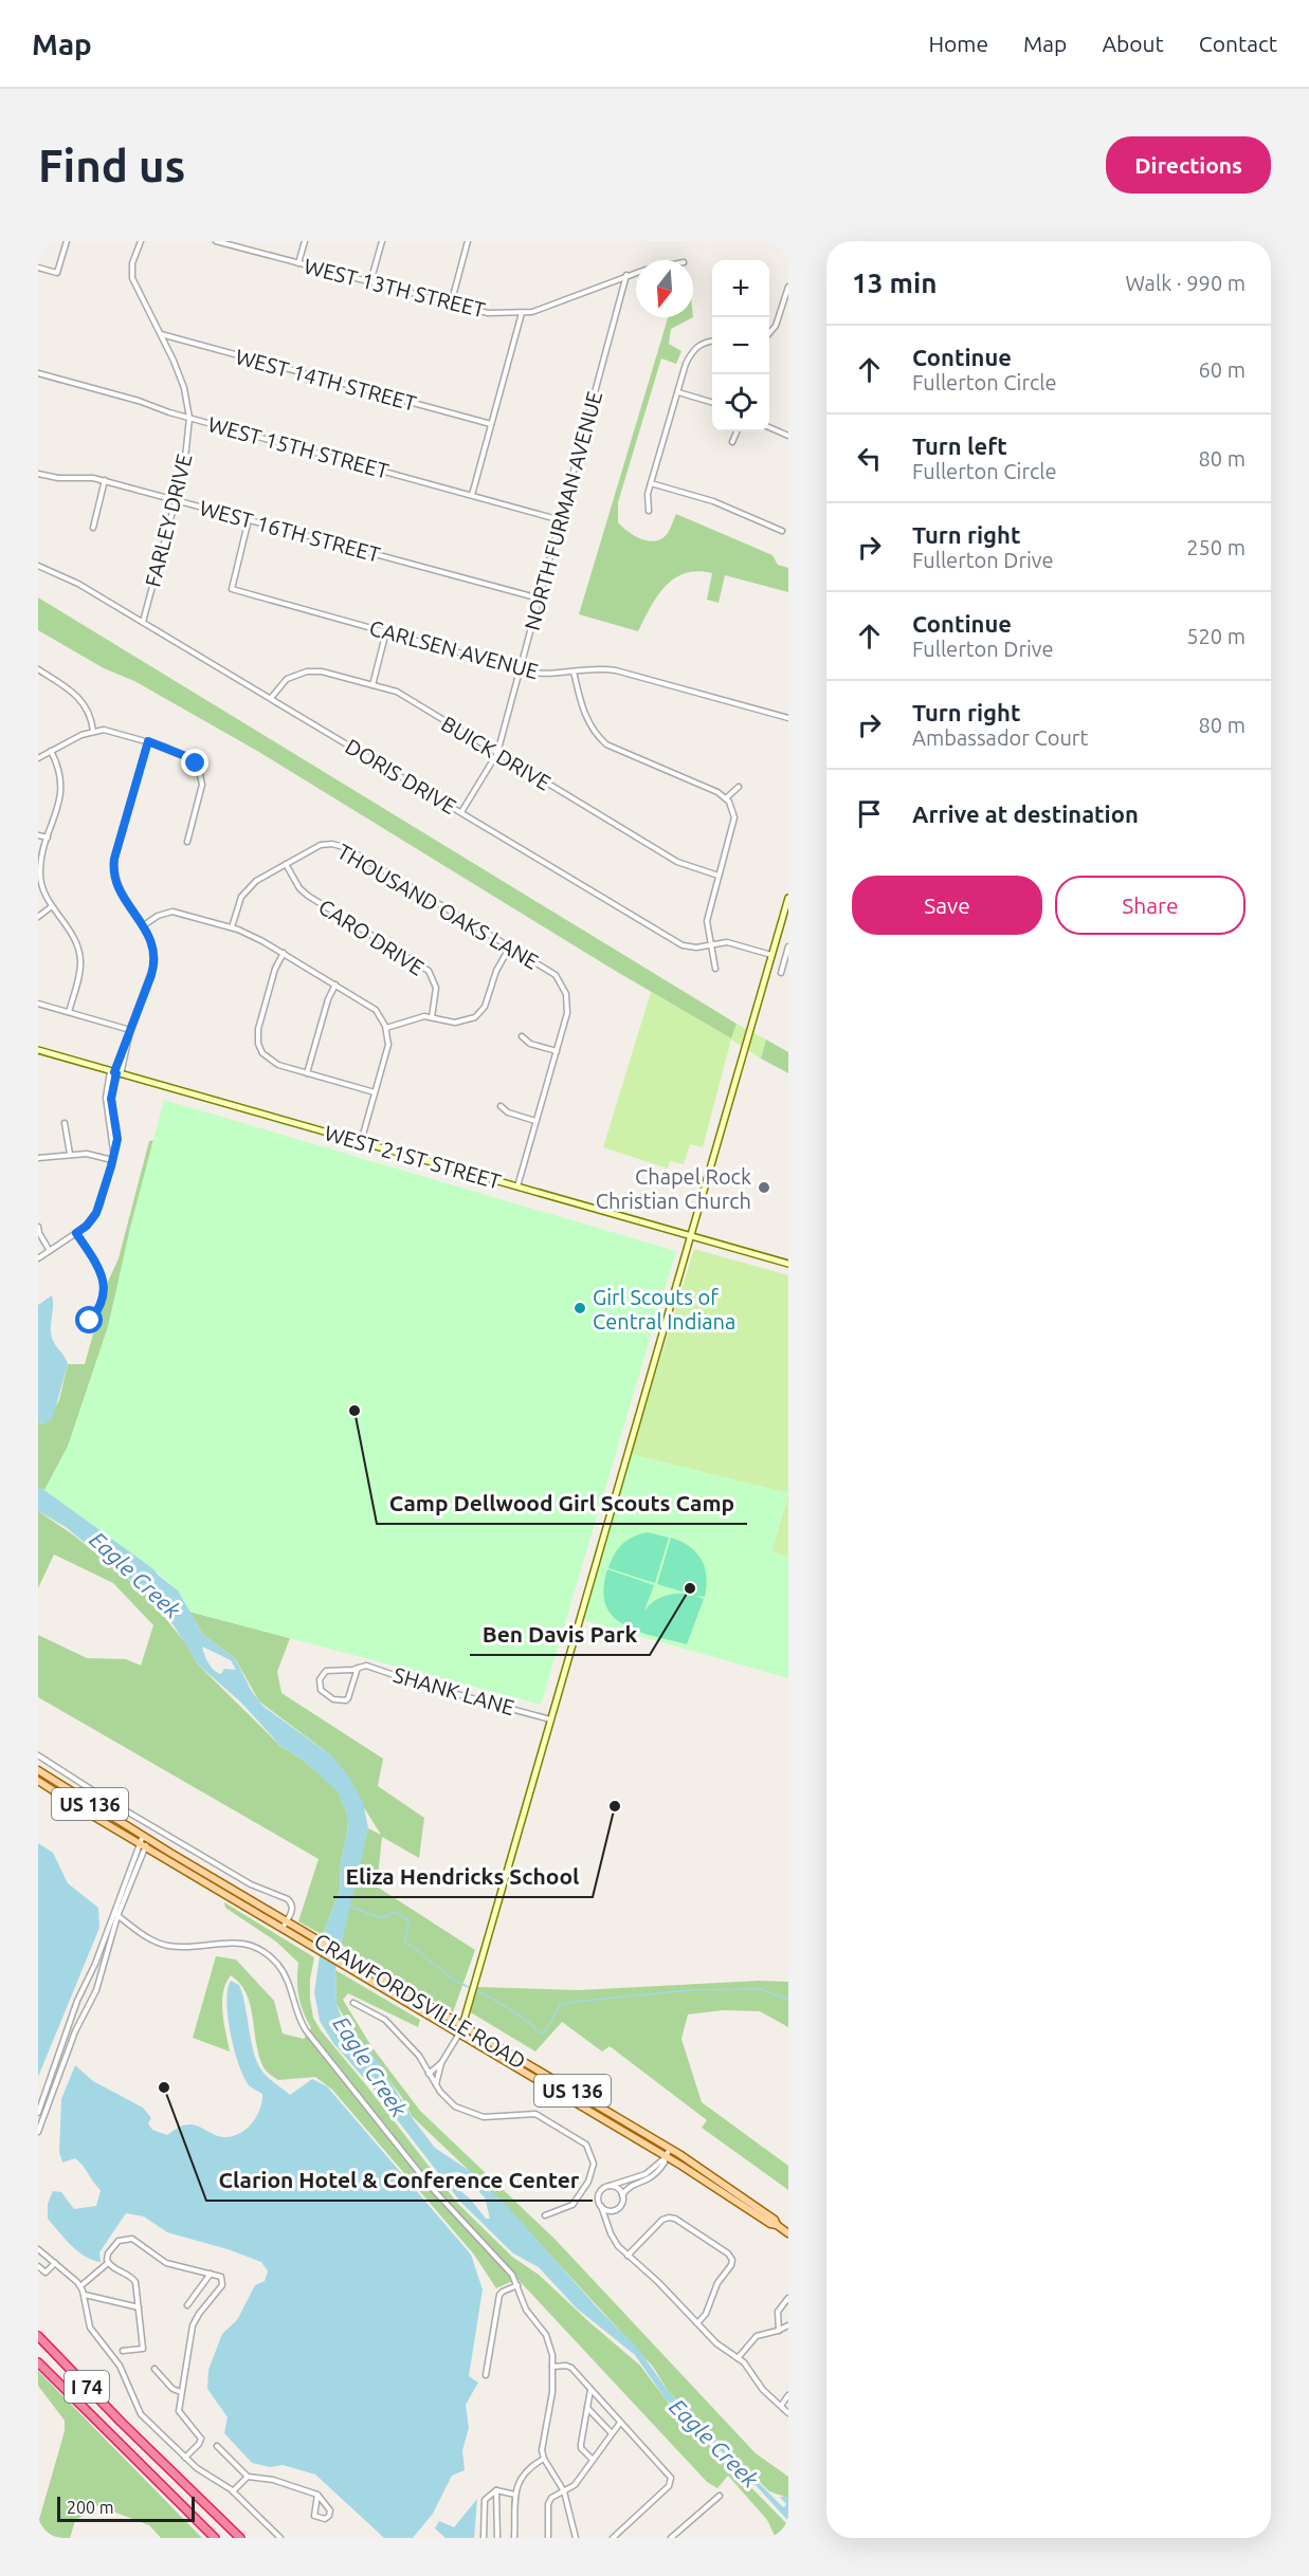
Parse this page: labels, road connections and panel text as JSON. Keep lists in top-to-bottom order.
{
  "streets": {
    "highway": ["I 74"],
    "main road": ["WEST 21ST STREET", "US 136", "CRAWFORDSVILLE ROAD"],
    "street": [
      "WEST 13TH STREET",
      "WEST 14TH STREET",
      "WEST 15TH STREET",
      "NORTH FURMAN AVENUE",
      "FARLEY DRIVE",
      "WEST 16TH STREET",
      "CARLSEN AVENUE",
      "BUICK DRIVE",
      "DORIS DRIVE",
      "THOUSAND OAKS LANE",
      "CARO DRIVE",
      "SHANK LANE"
    ]
  },
  "crossings": [
    ["WEST 13TH STREET", "NORTH FURMAN AVENUE"],
    ["WEST 14TH STREET", "FARLEY DRIVE"],
    ["WEST 15TH STREET", "NORTH FURMAN AVENUE"],
    ["WEST 15TH STREET", "FARLEY DRIVE"],
    ["NORTH FURMAN AVENUE", "WEST 16TH STREET"],
    ["NORTH FURMAN AVENUE", "CARLSEN AVENUE"],
    ["NORTH FURMAN AVENUE", "BUICK DRIVE"],
    ["NORTH FURMAN AVENUE", "DORIS DRIVE"],
    ["FARLEY DRIVE", "WEST 16TH STREET"],
    ["FARLEY DRIVE", "DORIS DRIVE"],
    ["WEST 16TH STREET", "CARLSEN AVENUE"],
    ["BUICK DRIVE", "DORIS DRIVE"],
    ["THOUSAND OAKS LANE", "CARO DRIVE"]
  ],
  "water": ["Eagle Creek"],
  "places": [
    "Chapel Rock Christian Church",
    "Girl Scouts of Central Indiana",
    "Camp Dellwood Girl Scouts Camp",
    "Ben Davis Park",
    "Eliza Hendricks School",
    "Clarion Hotel & Conference Center"
  ],
  "scale_bar": "200 m",
  "north": "bottom",
  "page": {
    "header": "Map",
    "nav": [
      "Home",
      "Map",
      "About",
      "Contact"
    ],
    "buttons": [
      "Directions",
      ["Save", "Share"]
    ],
    "title": "Find us",
    "heading": ["13 min", "Walk · 990 m"],
    "map_buttons": ["+", "−"],
    "list": [
      ["Continue", "Fullerton Circle", "60 m"],
      ["Turn left", "Fullerton Circle", "80 m"],
      ["Turn right", "Fullerton Drive", "250 m"],
      ["Continue", "Fullerton Drive", "520 m"],
      ["Turn right", "Ambassador Court", "80 m"],
      "Arrive at destination"
    ],
    "scale": "200 m"
  }
}
